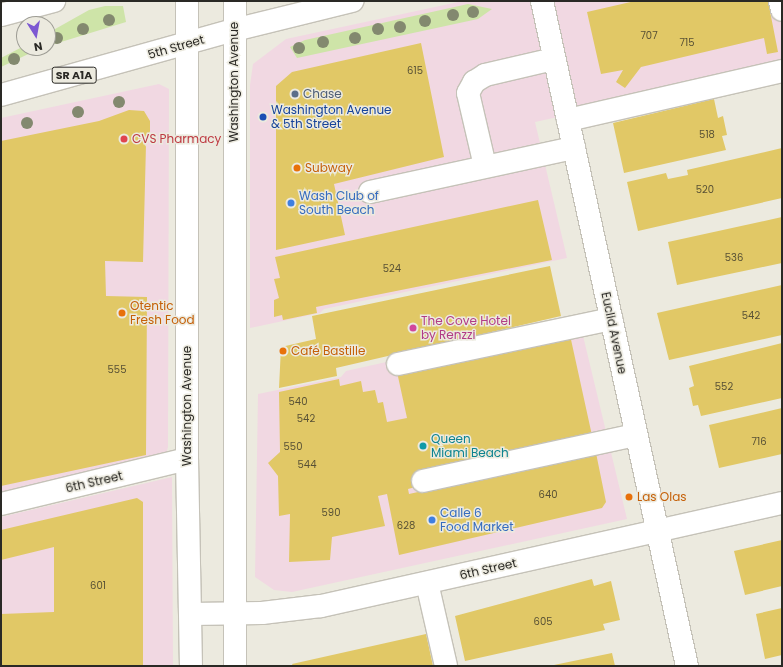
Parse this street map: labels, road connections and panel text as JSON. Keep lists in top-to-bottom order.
{
  "streets": {
    "main road": [
      "5th Street",
      "SR A1A",
      "Washington Avenue",
      "Euclid Avenue",
      "6th Street"
    ]
  },
  "crossings": [
    ["5th Street", "Washington Avenue"],
    ["Washington Avenue", "6th Street"],
    ["Euclid Avenue", "6th Street"]
  ],
  "places": [
    "Chase",
    "Washington Avenue & 5th Street",
    "CVS Pharmacy",
    "Subway",
    "Wash Club of South Beach",
    "Otentic Fresh Food",
    "The Cove Hotel by Renzzi",
    "Café Bastille",
    "Queen Miami Beach",
    "Las Olas",
    "Calle 6 Food Market"
  ],
  "house_numbers": [
    "707",
    "715",
    "615",
    "518",
    "520",
    "536",
    "524",
    "542",
    "555",
    "552",
    "540",
    "542",
    "716",
    "550",
    "544",
    "640",
    "590",
    "628",
    "601",
    "605"
  ],
  "north": "bottom"
}
